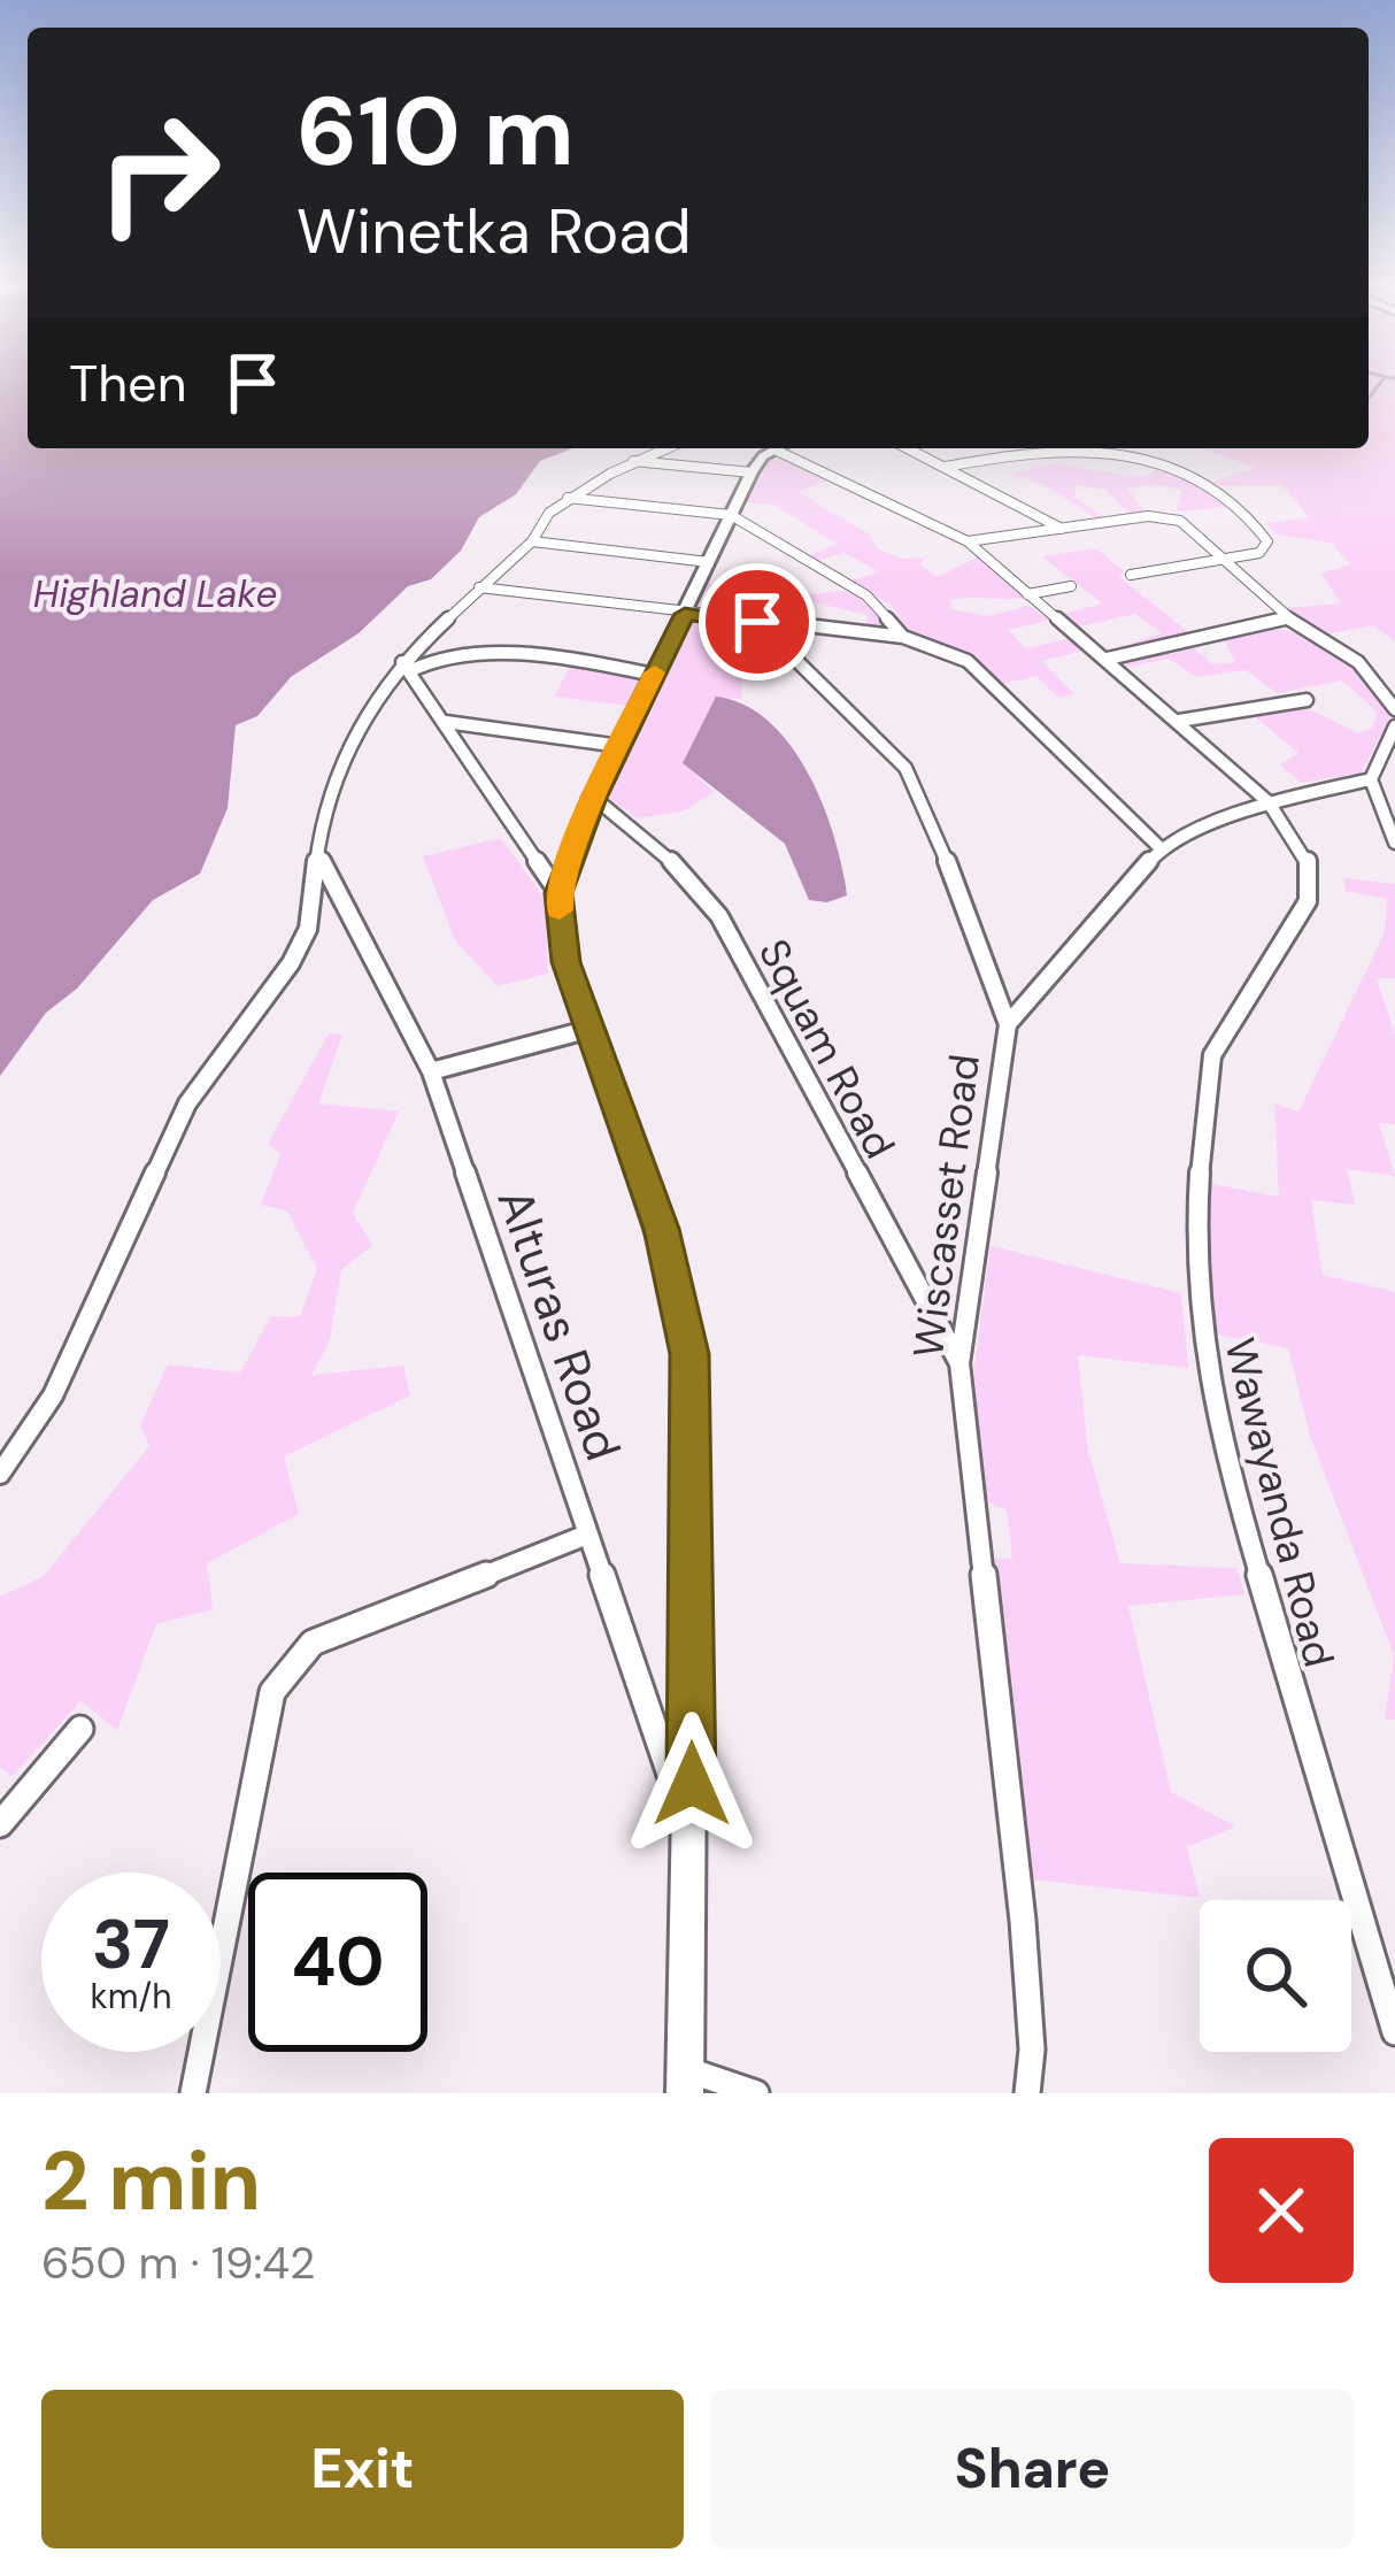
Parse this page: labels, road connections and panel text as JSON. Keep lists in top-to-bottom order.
{
  "streets": {
    "street": [
      "Squam Road",
      "Wiscasset Road",
      "Alturas Road",
      "Wawayanda Road"
    ]
  },
  "crossings": [
    ["Squam Road", "Wiscasset Road"]
  ],
  "water": ["Highland Lake"],
  "page": {
    "turn": ["610 m", "Winetka Road"],
    "then": "Then",
    "speed": "37 km/h",
    "limit": "40",
    "heading": ["2 min", "650 m · 19:42"],
    "buttons": ["Exit", "Share"]
  }
}
